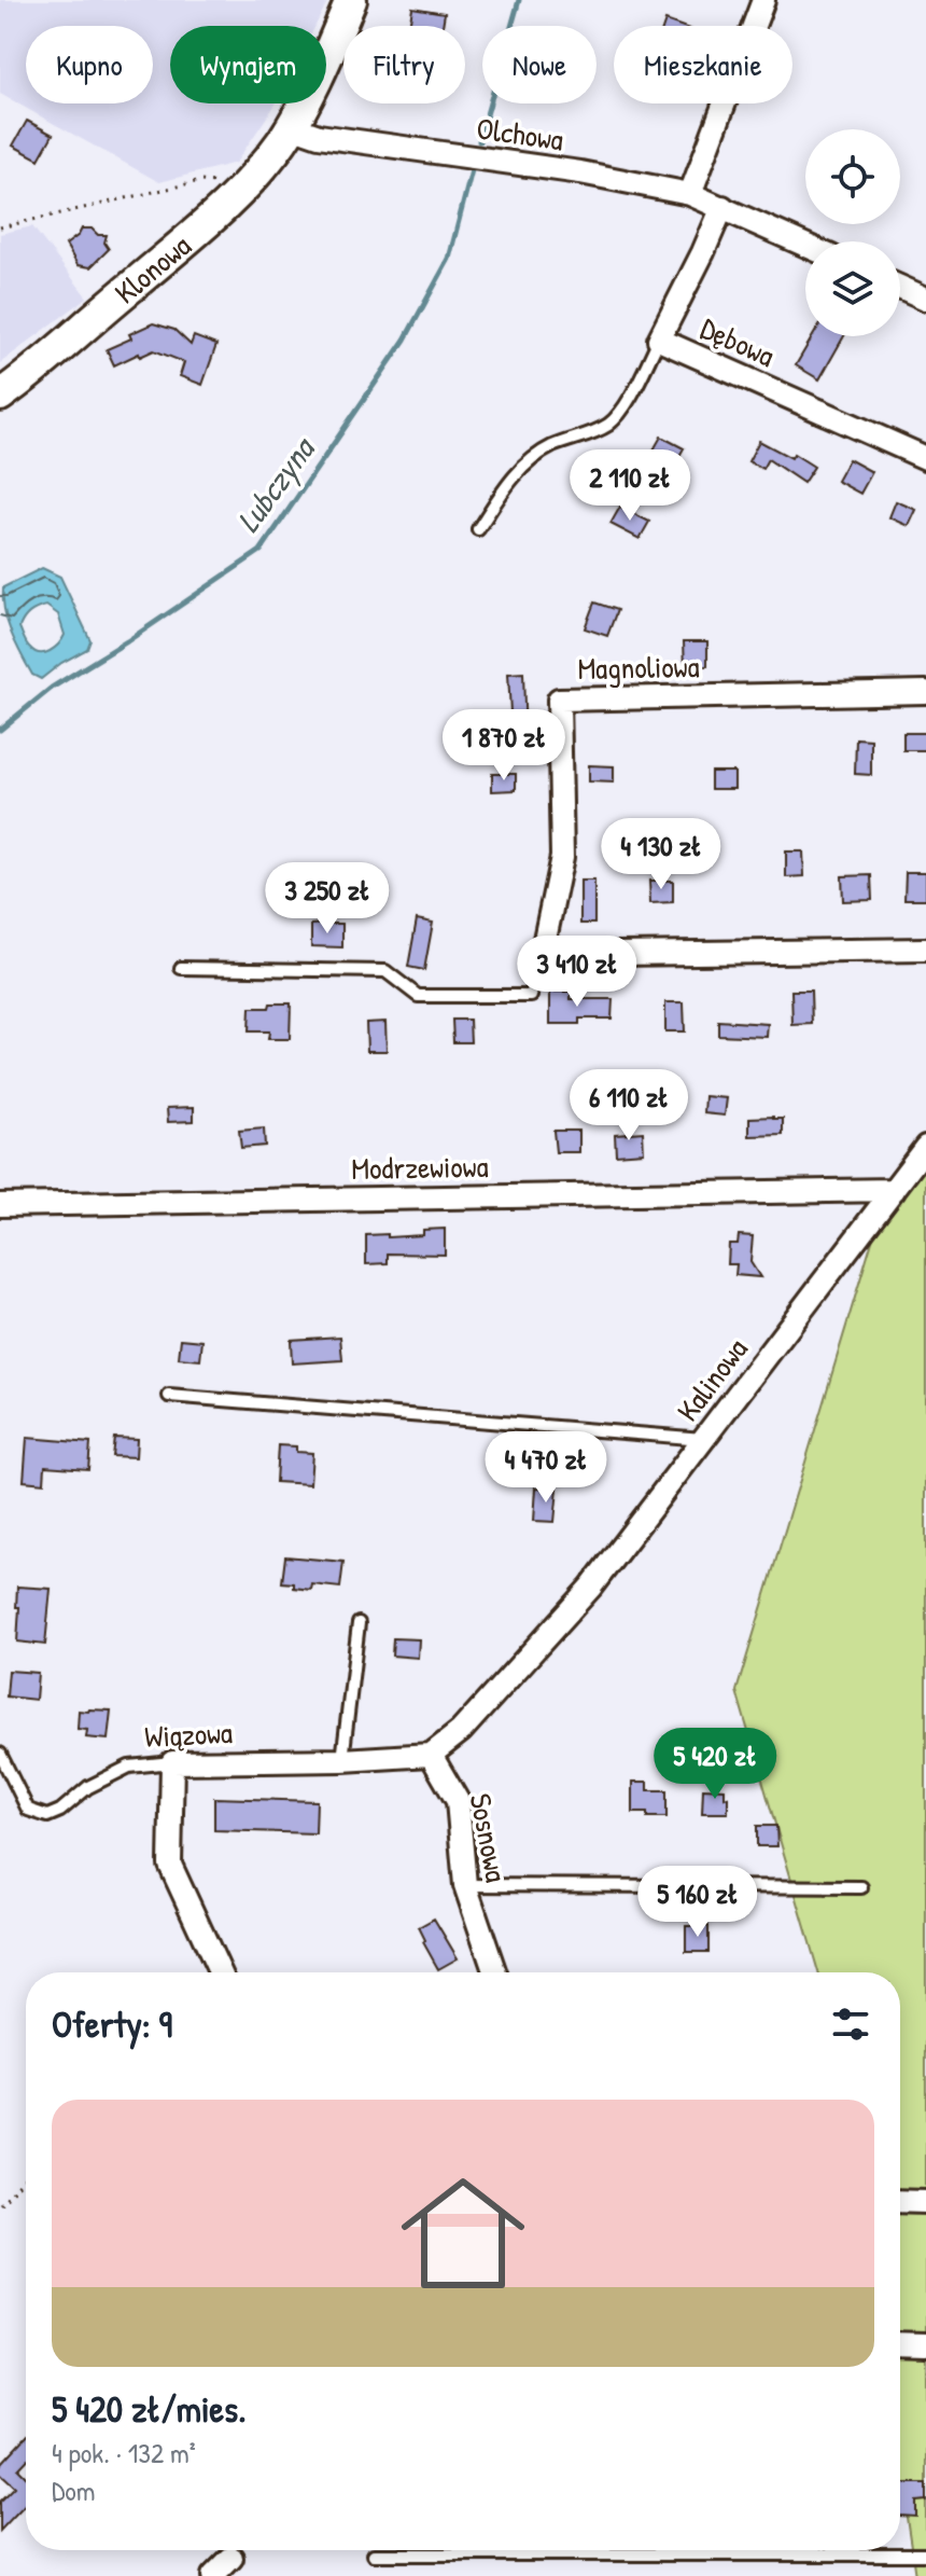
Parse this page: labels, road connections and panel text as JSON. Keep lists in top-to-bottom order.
{
  "streets": {
    "street": [
      "Olchowa",
      "Klonowa",
      "Dębowa",
      "Magnoliowa",
      "Modrzewiowa",
      "Kalinowa",
      "Wiązowa",
      "Sosnowa"
    ]
  },
  "crossings": [
    ["Olchowa", "Klonowa"],
    ["Olchowa", "Dębowa"],
    ["Modrzewiowa", "Kalinowa"],
    ["Kalinowa", "Wiązowa"],
    ["Kalinowa", "Sosnowa"],
    ["Wiązowa", "Sosnowa"]
  ],
  "water": ["Lubczyna"],
  "page": {
    "chip": [
      "Kupno",
      "Wynajem",
      "Filtry",
      "Nowe",
      "Mieszkanie"
    ],
    "price": [
      "2 110 zł",
      "1 870 zł",
      "4 130 zł",
      "3 250 zł",
      "3 410 zł",
      "6 110 zł",
      "4 470 zł",
      "5 420 zł",
      "5 160 zł"
    ],
    "heading": "Oferty: 9",
    "list": [
      {
        "name": "5 420 zł/mies.",
        "note": "4 pok. · 132 m² · Dom"
      }
    ]
  }
}
